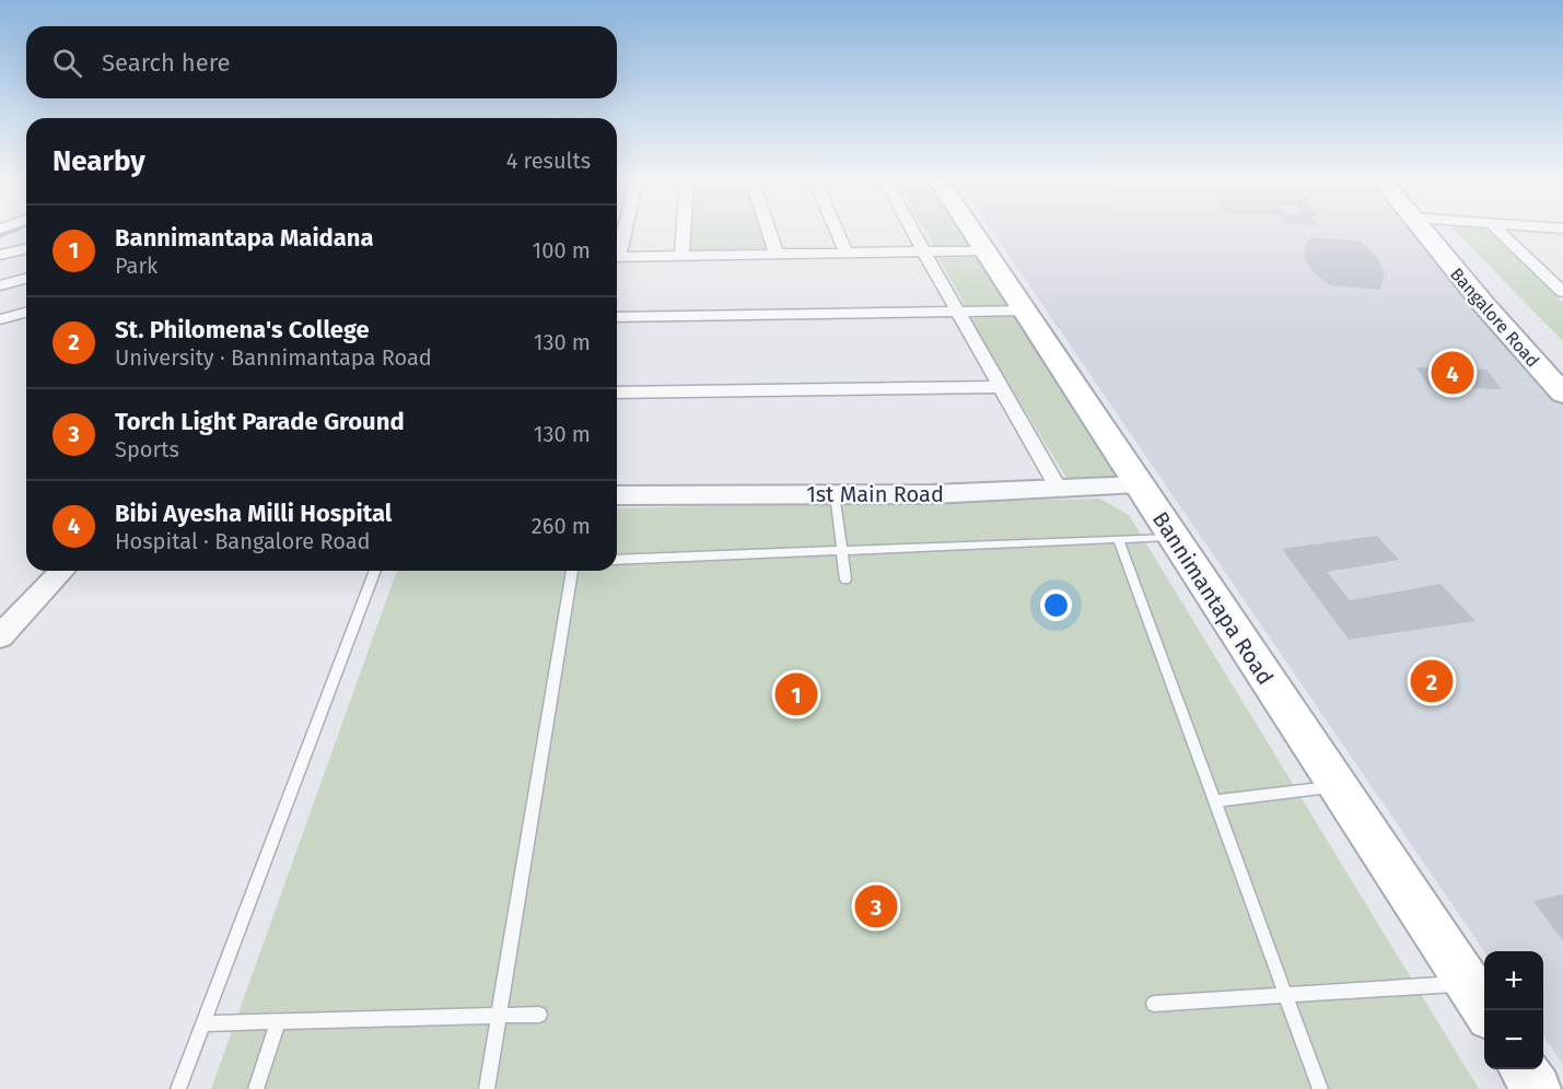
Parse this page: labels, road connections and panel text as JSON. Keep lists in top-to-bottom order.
{
  "streets": {
    "main road": ["Bangalore Road", "Bannimantapa Road"],
    "street": ["1st Main Road"]
  },
  "crossings": [
    ["1st Main Road", "Bannimantapa Road"]
  ],
  "page": {
    "search": "Search here",
    "heading": ["Nearby", "4 results"],
    "list": [
      {
        "mark": "1",
        "name": "Bannimantapa Maidana",
        "note": "Park",
        "value": "100 m"
      },
      {
        "mark": "2",
        "name": "St. Philomena's College",
        "note": "University · Bannimantapa Road",
        "value": "130 m"
      },
      {
        "mark": "3",
        "name": "Torch Light Parade Ground",
        "note": "Sports",
        "value": "130 m"
      },
      {
        "mark": "4",
        "name": "Bibi Ayesha Milli Hospital",
        "note": "Hospital · Bangalore Road",
        "value": "260 m"
      }
    ],
    "pins": [
      "4",
      "2",
      "1",
      "3"
    ],
    "map_buttons": ["+", "−"]
  }
}
